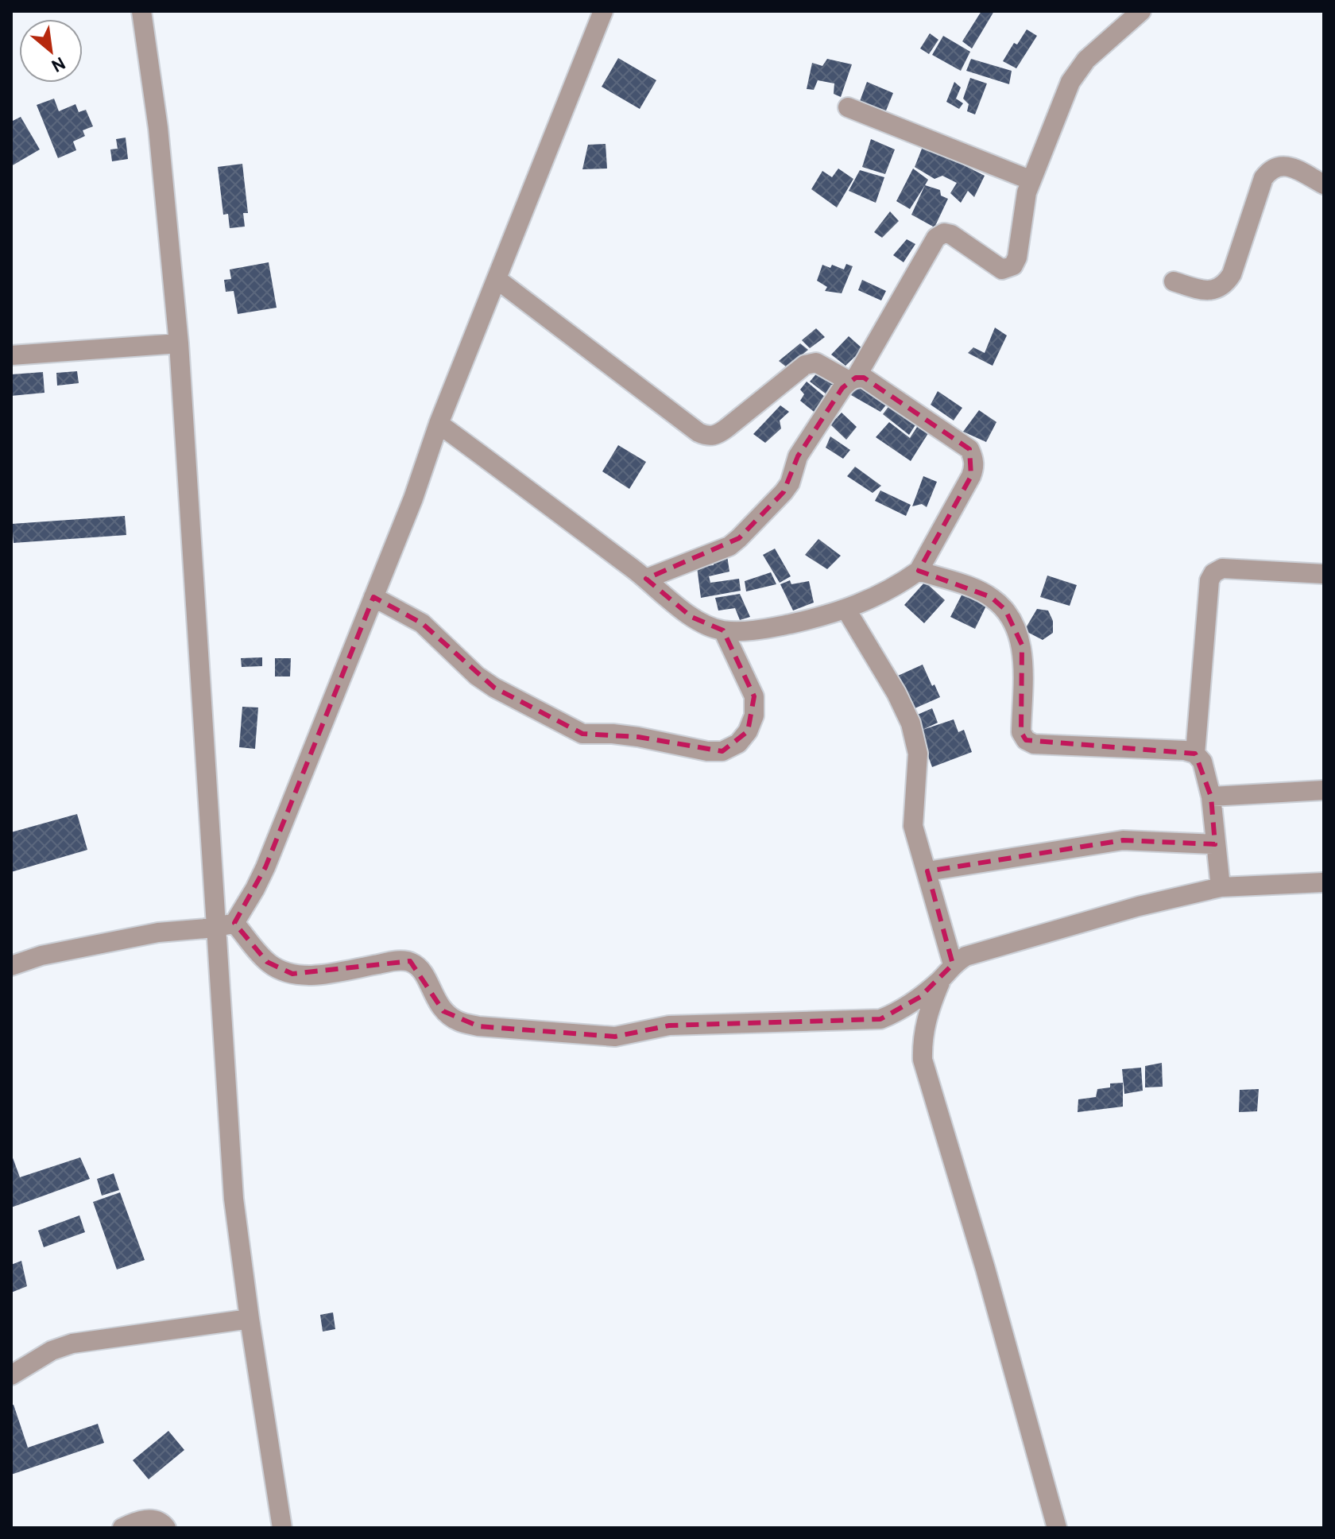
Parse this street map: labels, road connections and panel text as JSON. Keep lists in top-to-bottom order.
{
  "north": "bottom right"
}
